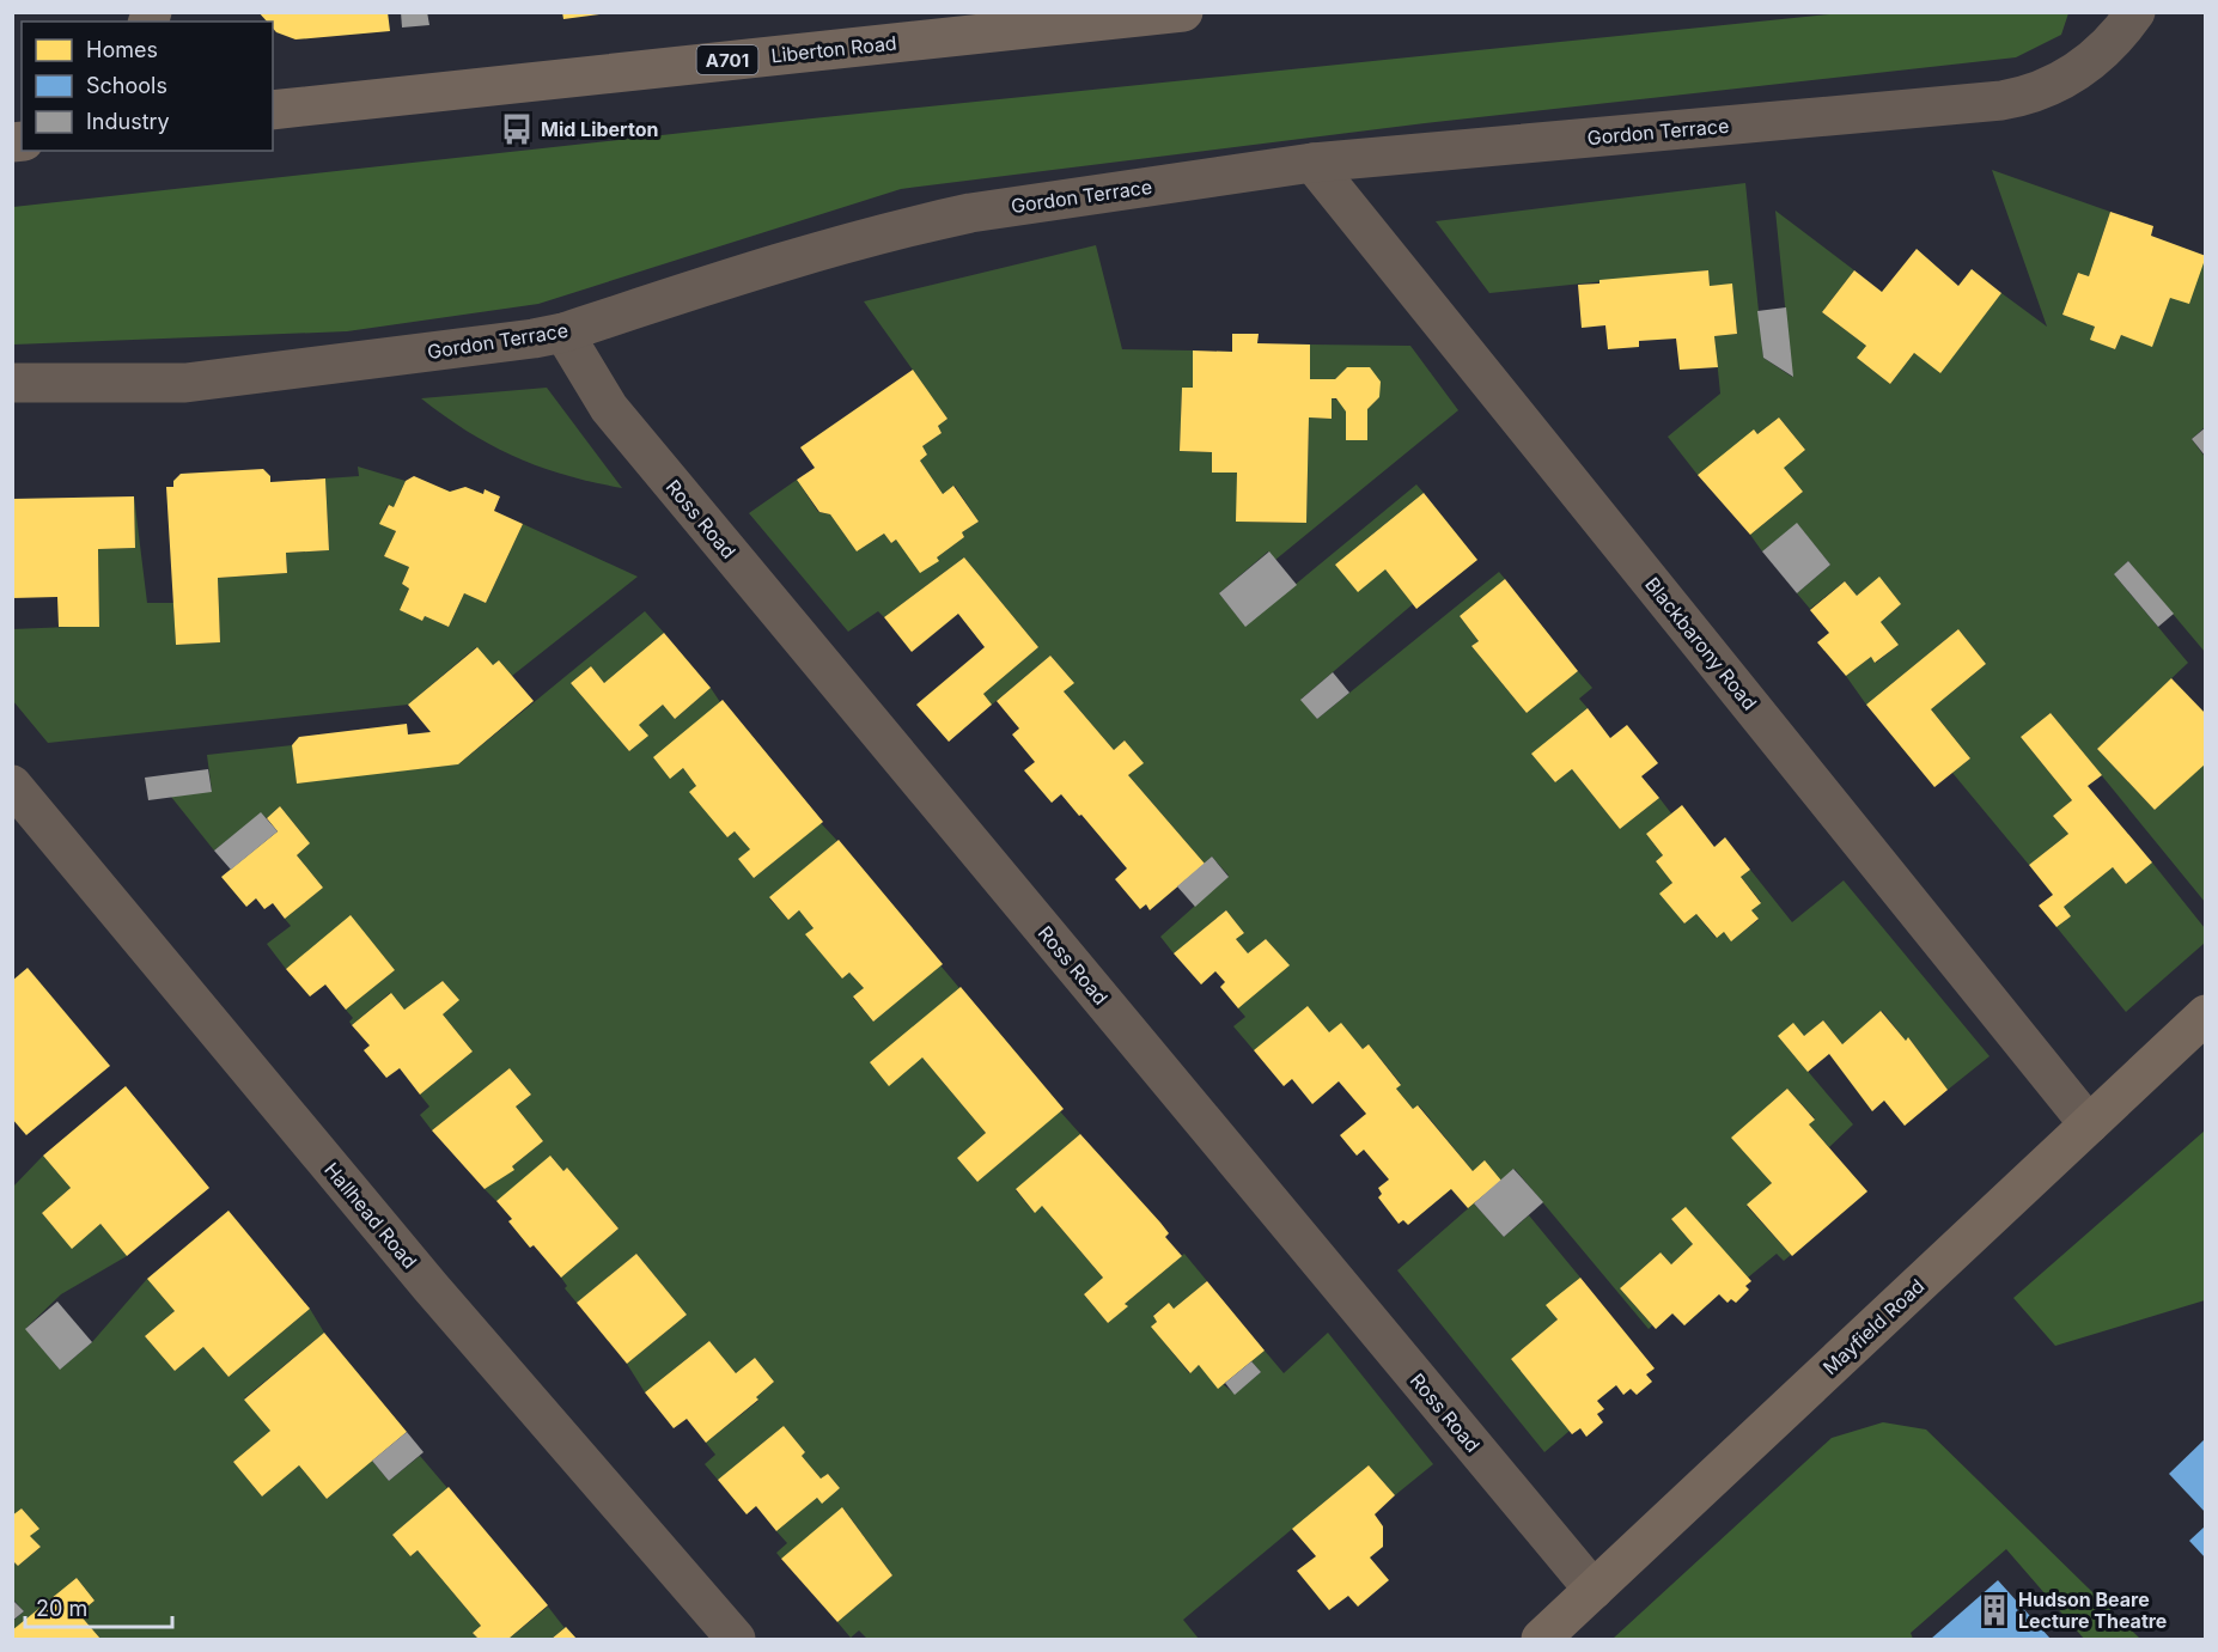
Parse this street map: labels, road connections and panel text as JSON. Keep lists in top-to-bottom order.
{
  "streets": {
    "main road": ["Liberton Road", "A701"],
    "street": [
      "Gordon Terrace",
      "Ross Road",
      "Blackbarony Road",
      "Hallhead Road",
      "Mayfield Road"
    ]
  },
  "crossings": [
    ["Gordon Terrace", "Ross Road"],
    ["Gordon Terrace", "Blackbarony Road"],
    ["Ross Road", "Mayfield Road"],
    ["Blackbarony Road", "Mayfield Road"]
  ],
  "places": {
    "bus stop": ["Mid Liberton"],
    "building": ["Hudson Beare Lecture Theatre"]
  },
  "legend": ["Homes", "Schools", "Industry"],
  "scale_bar": "20 m"
}
